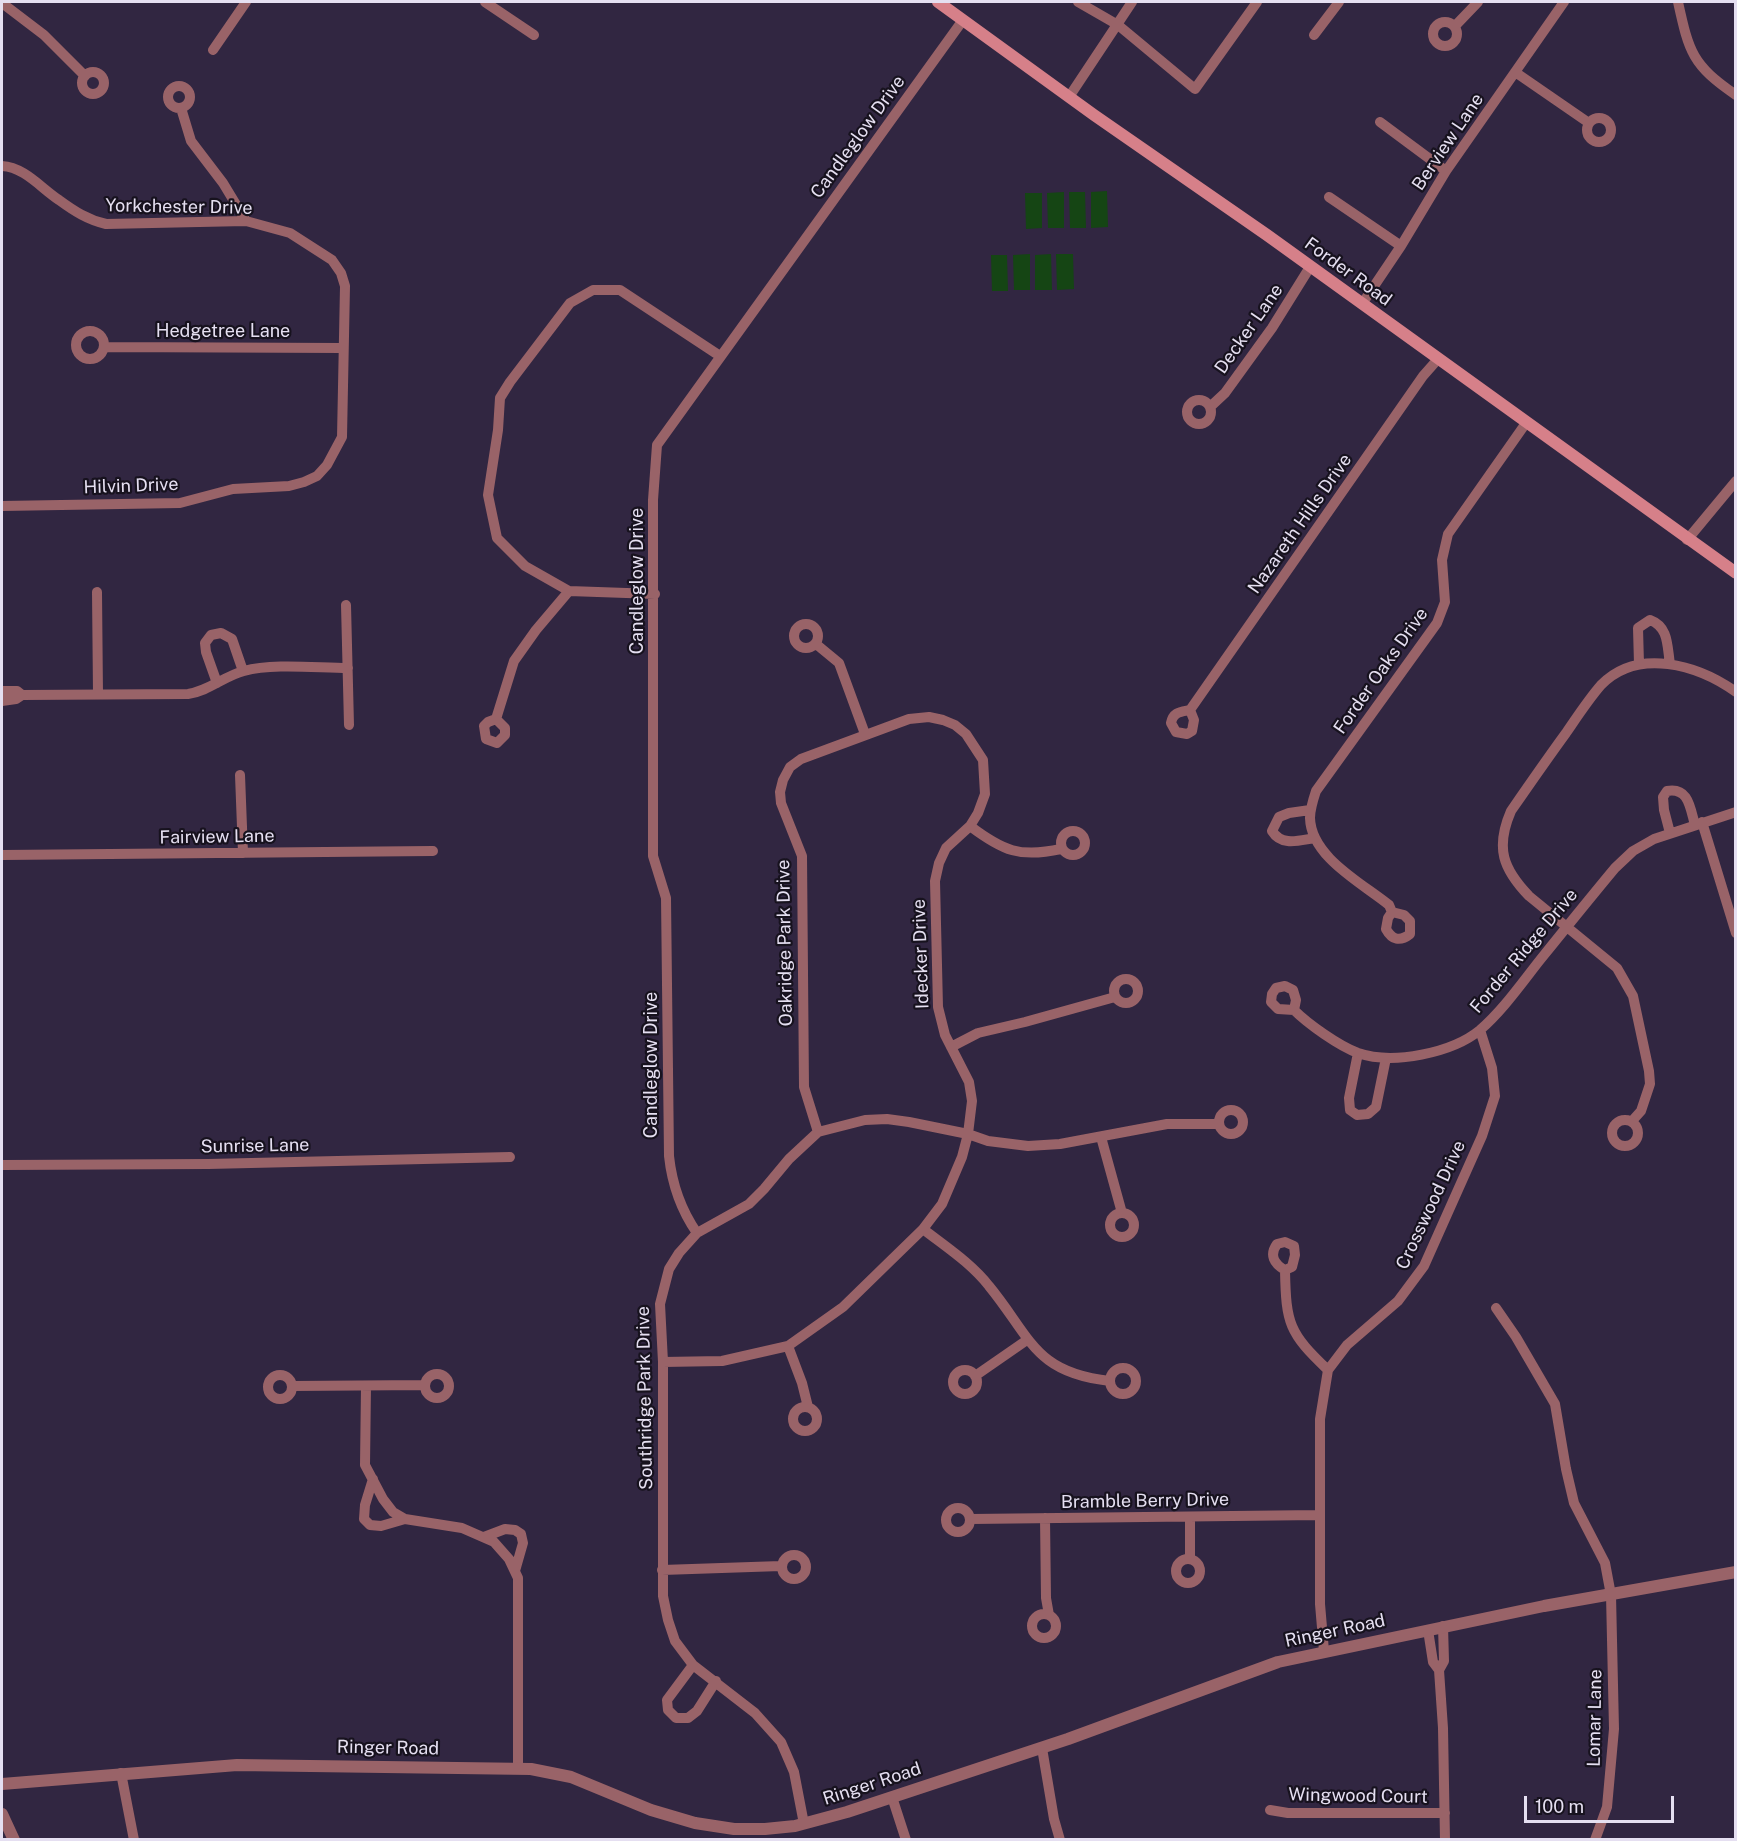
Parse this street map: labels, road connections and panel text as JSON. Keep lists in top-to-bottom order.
{
  "streets": {
    "main road": ["Forder Road"],
    "street": [
      "Candleglow Drive",
      "Berview Lane",
      "Yorkchester Drive",
      "Decker Lane",
      "Hedgetree Lane",
      "Hilvin Drive",
      "Nazareth Hills Drive",
      "Forder Oaks Drive",
      "Fairview Lane",
      "Oakridge Park Drive",
      "Forder Ridge Drive",
      "Idecker Drive",
      "Sunrise Lane",
      "Crosswood Drive",
      "Southridge Park Drive",
      "Bramble Berry Drive",
      "Ringer Road",
      "Lomar Lane",
      "Wingwood Court"
    ]
  },
  "crossings": [
    ["Candleglow Drive", "Forder Road"],
    ["Candleglow Drive", "Southridge Park Drive"],
    ["Berview Lane", "Forder Road"],
    ["Yorkchester Drive", "Hedgetree Lane"],
    ["Yorkchester Drive", "Hilvin Drive"],
    ["Forder Road", "Decker Lane"],
    ["Forder Road", "Nazareth Hills Drive"],
    ["Forder Road", "Forder Oaks Drive"],
    ["Oakridge Park Drive", "Idecker Drive"],
    ["Oakridge Park Drive", "Southridge Park Drive"],
    ["Forder Ridge Drive", "Crosswood Drive"],
    ["Idecker Drive", "Southridge Park Drive"],
    ["Crosswood Drive", "Bramble Berry Drive"],
    ["Crosswood Drive", "Ringer Road"],
    ["Southridge Park Drive", "Ringer Road"],
    ["Ringer Road", "Lomar Lane"]
  ],
  "scale_bar": "100 m"
}
